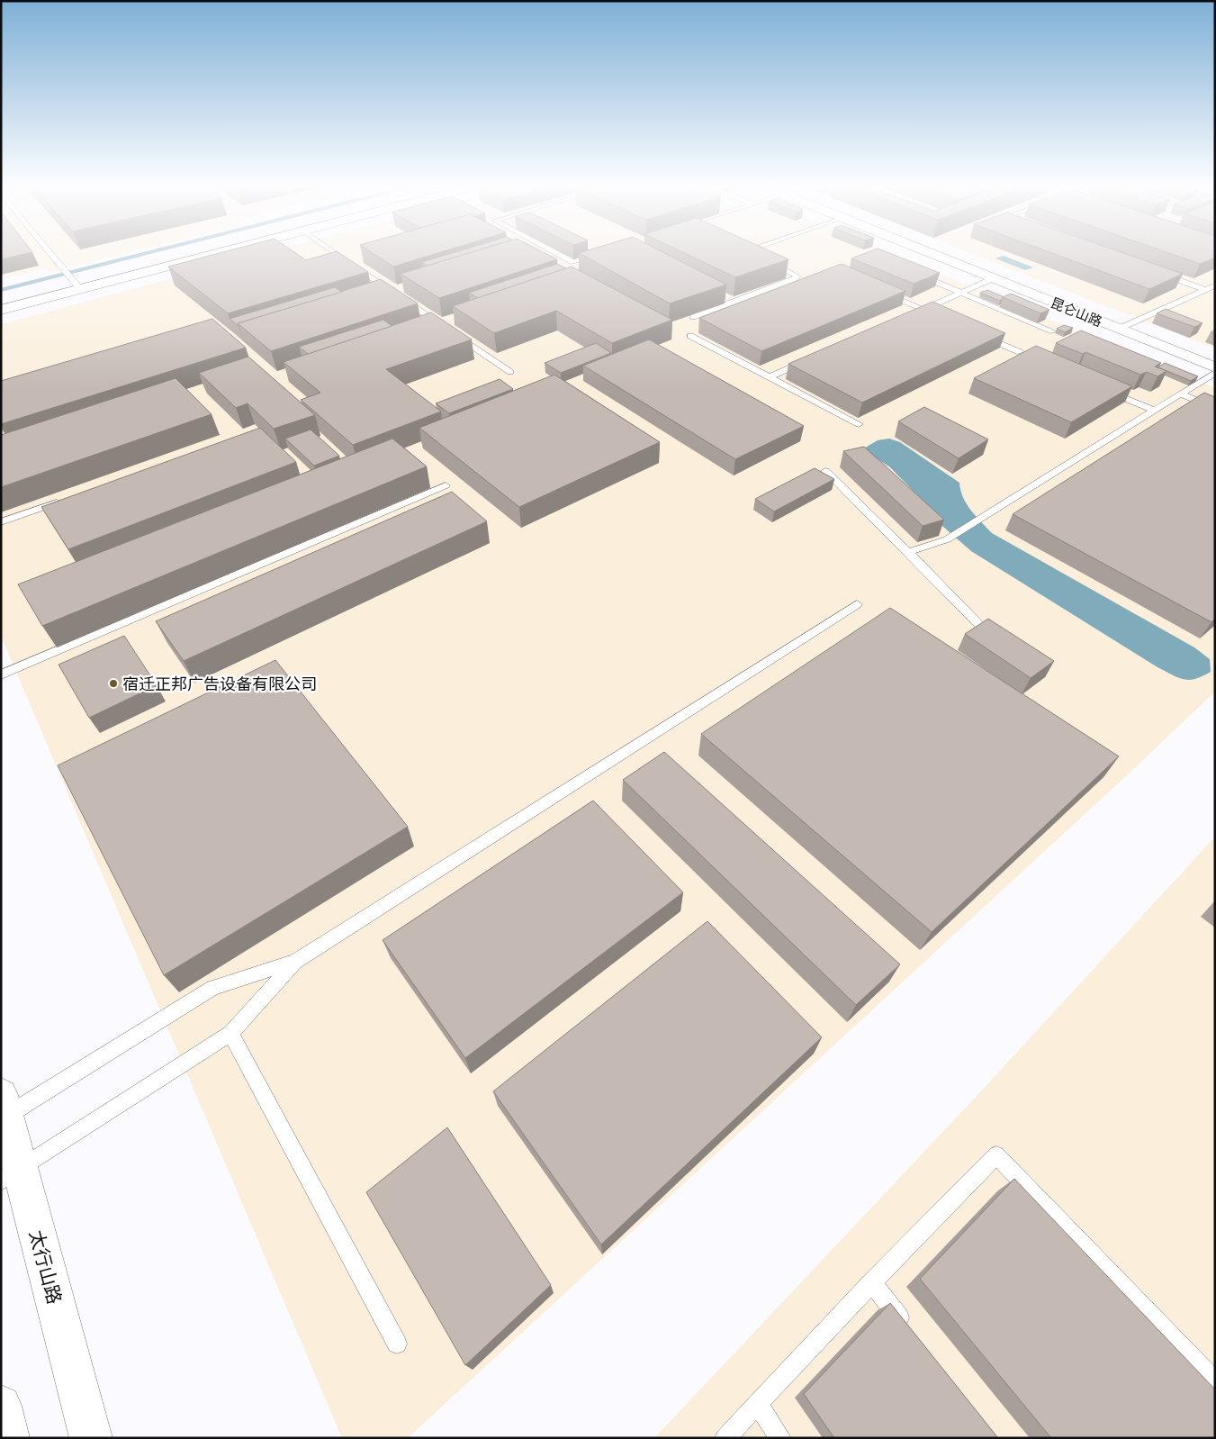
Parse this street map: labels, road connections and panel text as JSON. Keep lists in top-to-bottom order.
{
  "streets": {
    "street": ["昆仑山路", "太行山路"]
  },
  "places": ["宿迁正邦广告设备有限公司"]
}
